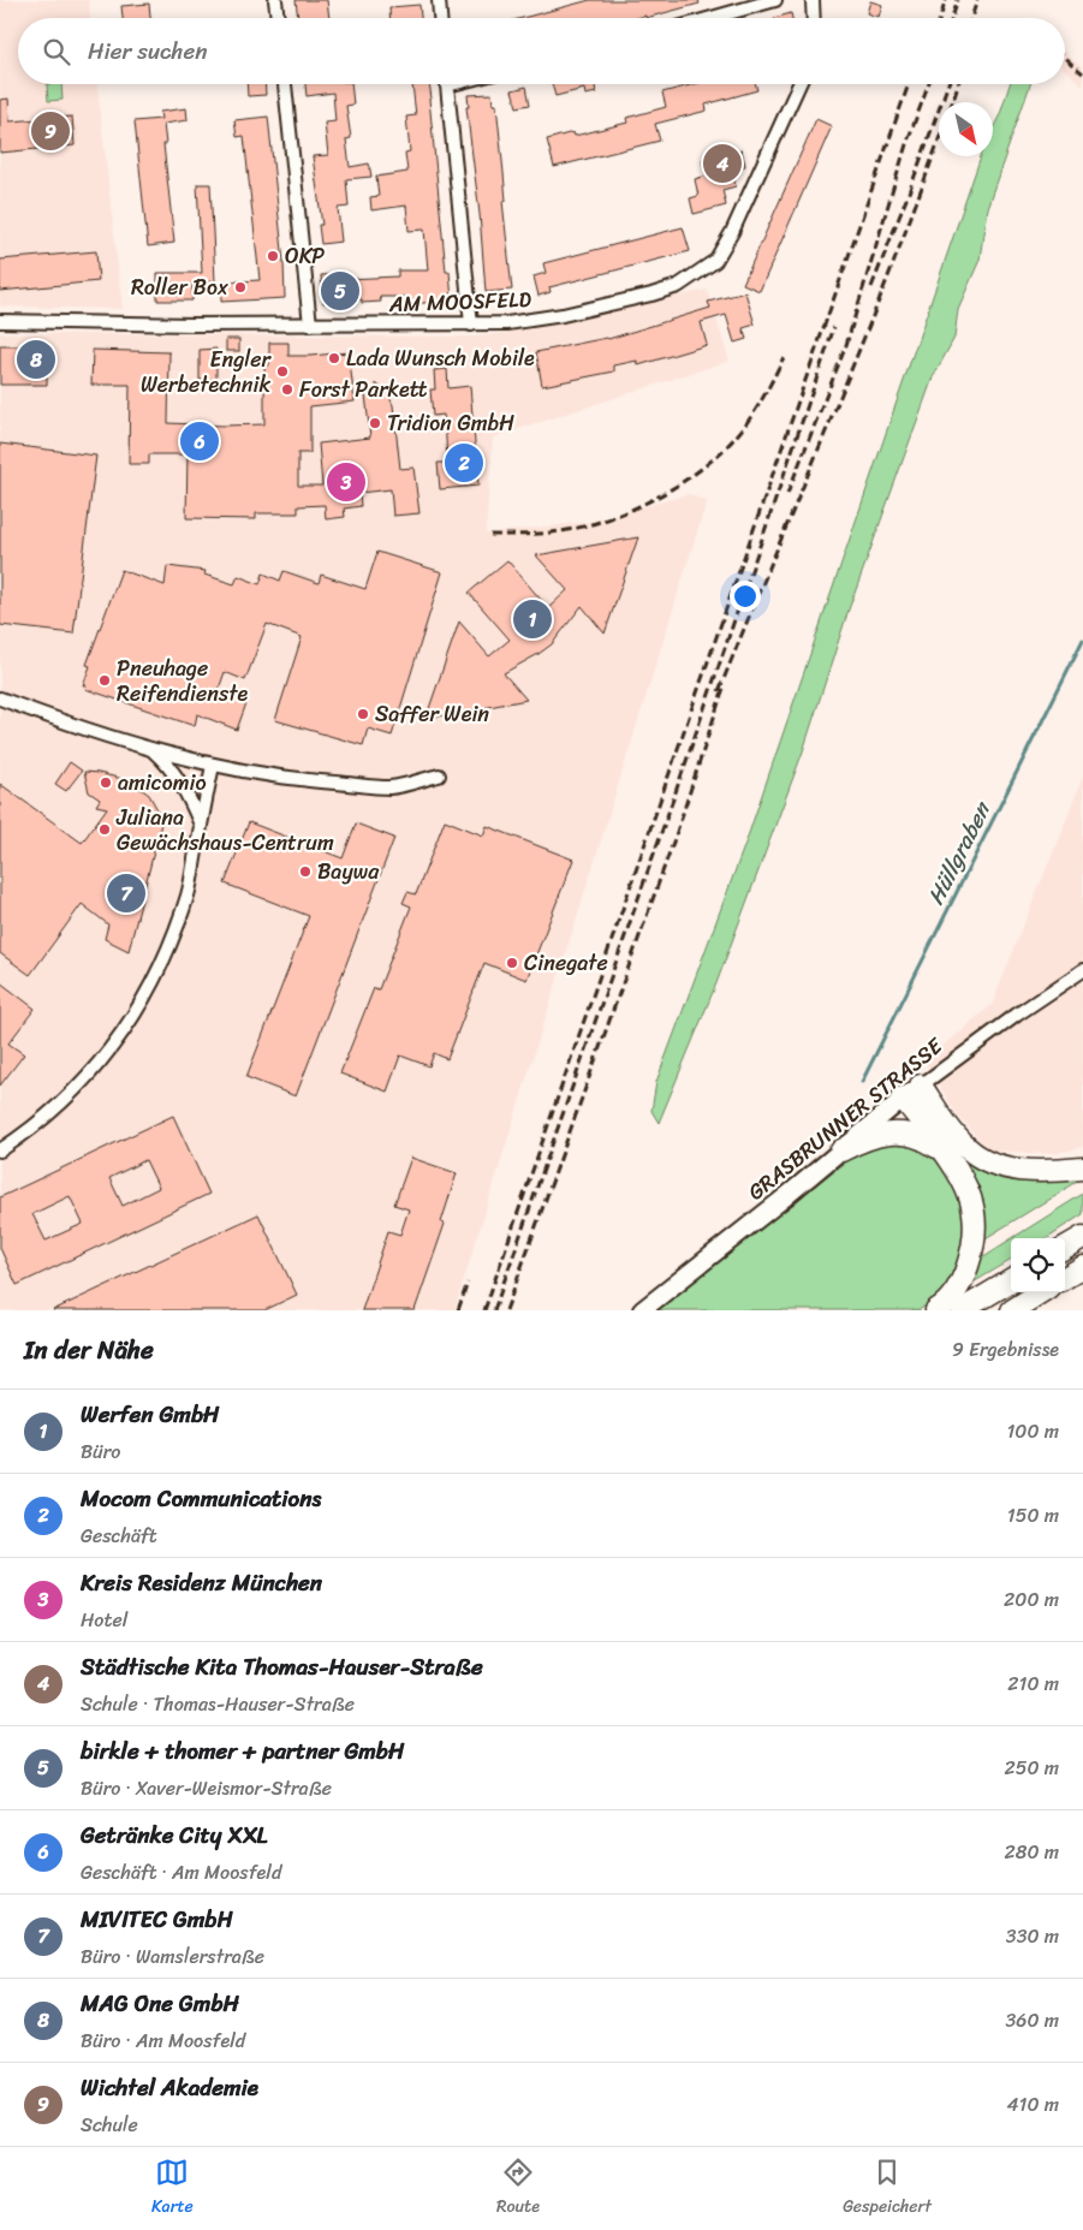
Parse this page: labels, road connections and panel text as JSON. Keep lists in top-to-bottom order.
{
  "streets": {
    "street": ["AM MOOSFELD", "GRASBRUNNER STRASSE"]
  },
  "water": ["Hüllgraben"],
  "places": [
    "OKP",
    "Roller Box",
    "Lada Wunsch Mobile",
    "Engler Werbetechnik",
    "Forst Parkett",
    "Tridion GmbH",
    "Pneuhage Reifendienste",
    "Saffer Wein",
    "amicomio",
    "Juliana Gewächshaus-Centrum",
    "Baywa",
    "Cinegate"
  ],
  "north": "bottom right",
  "page": {
    "search": "Hier suchen",
    "pins": [
      "9",
      "4",
      "5",
      "8",
      "6",
      "2",
      "3",
      "1",
      "7"
    ],
    "heading": ["In der Nähe", "9 Ergebnisse"],
    "list": [
      {
        "mark": "1",
        "name": "Werfen GmbH",
        "note": "Büro",
        "value": "100 m"
      },
      {
        "mark": "2",
        "name": "Mocom Communications",
        "note": "Geschäft",
        "value": "150 m"
      },
      {
        "mark": "3",
        "name": "Kreis Residenz München",
        "note": "Hotel",
        "value": "200 m"
      },
      {
        "mark": "4",
        "name": "Städtische Kita Thomas-Hauser-Straße",
        "note": "Schule · Thomas-Hauser-Straße",
        "value": "210 m"
      },
      {
        "mark": "5",
        "name": "birkle + thomer + partner GmbH",
        "note": "Büro · Xaver-Weismor-Straße",
        "value": "250 m"
      },
      {
        "mark": "6",
        "name": "Getränke City XXL",
        "note": "Geschäft · Am Moosfeld",
        "value": "280 m"
      },
      {
        "mark": "7",
        "name": "MIVITEC GmbH",
        "note": "Büro · Wamslerstraße",
        "value": "330 m"
      },
      {
        "mark": "8",
        "name": "MAG One GmbH",
        "note": "Büro · Am Moosfeld",
        "value": "360 m"
      },
      {
        "mark": "9",
        "name": "Wichtel Akademie",
        "note": "Schule",
        "value": "410 m"
      }
    ],
    "nav": ["Karte", "Route", "Gespeichert"]
  }
}
